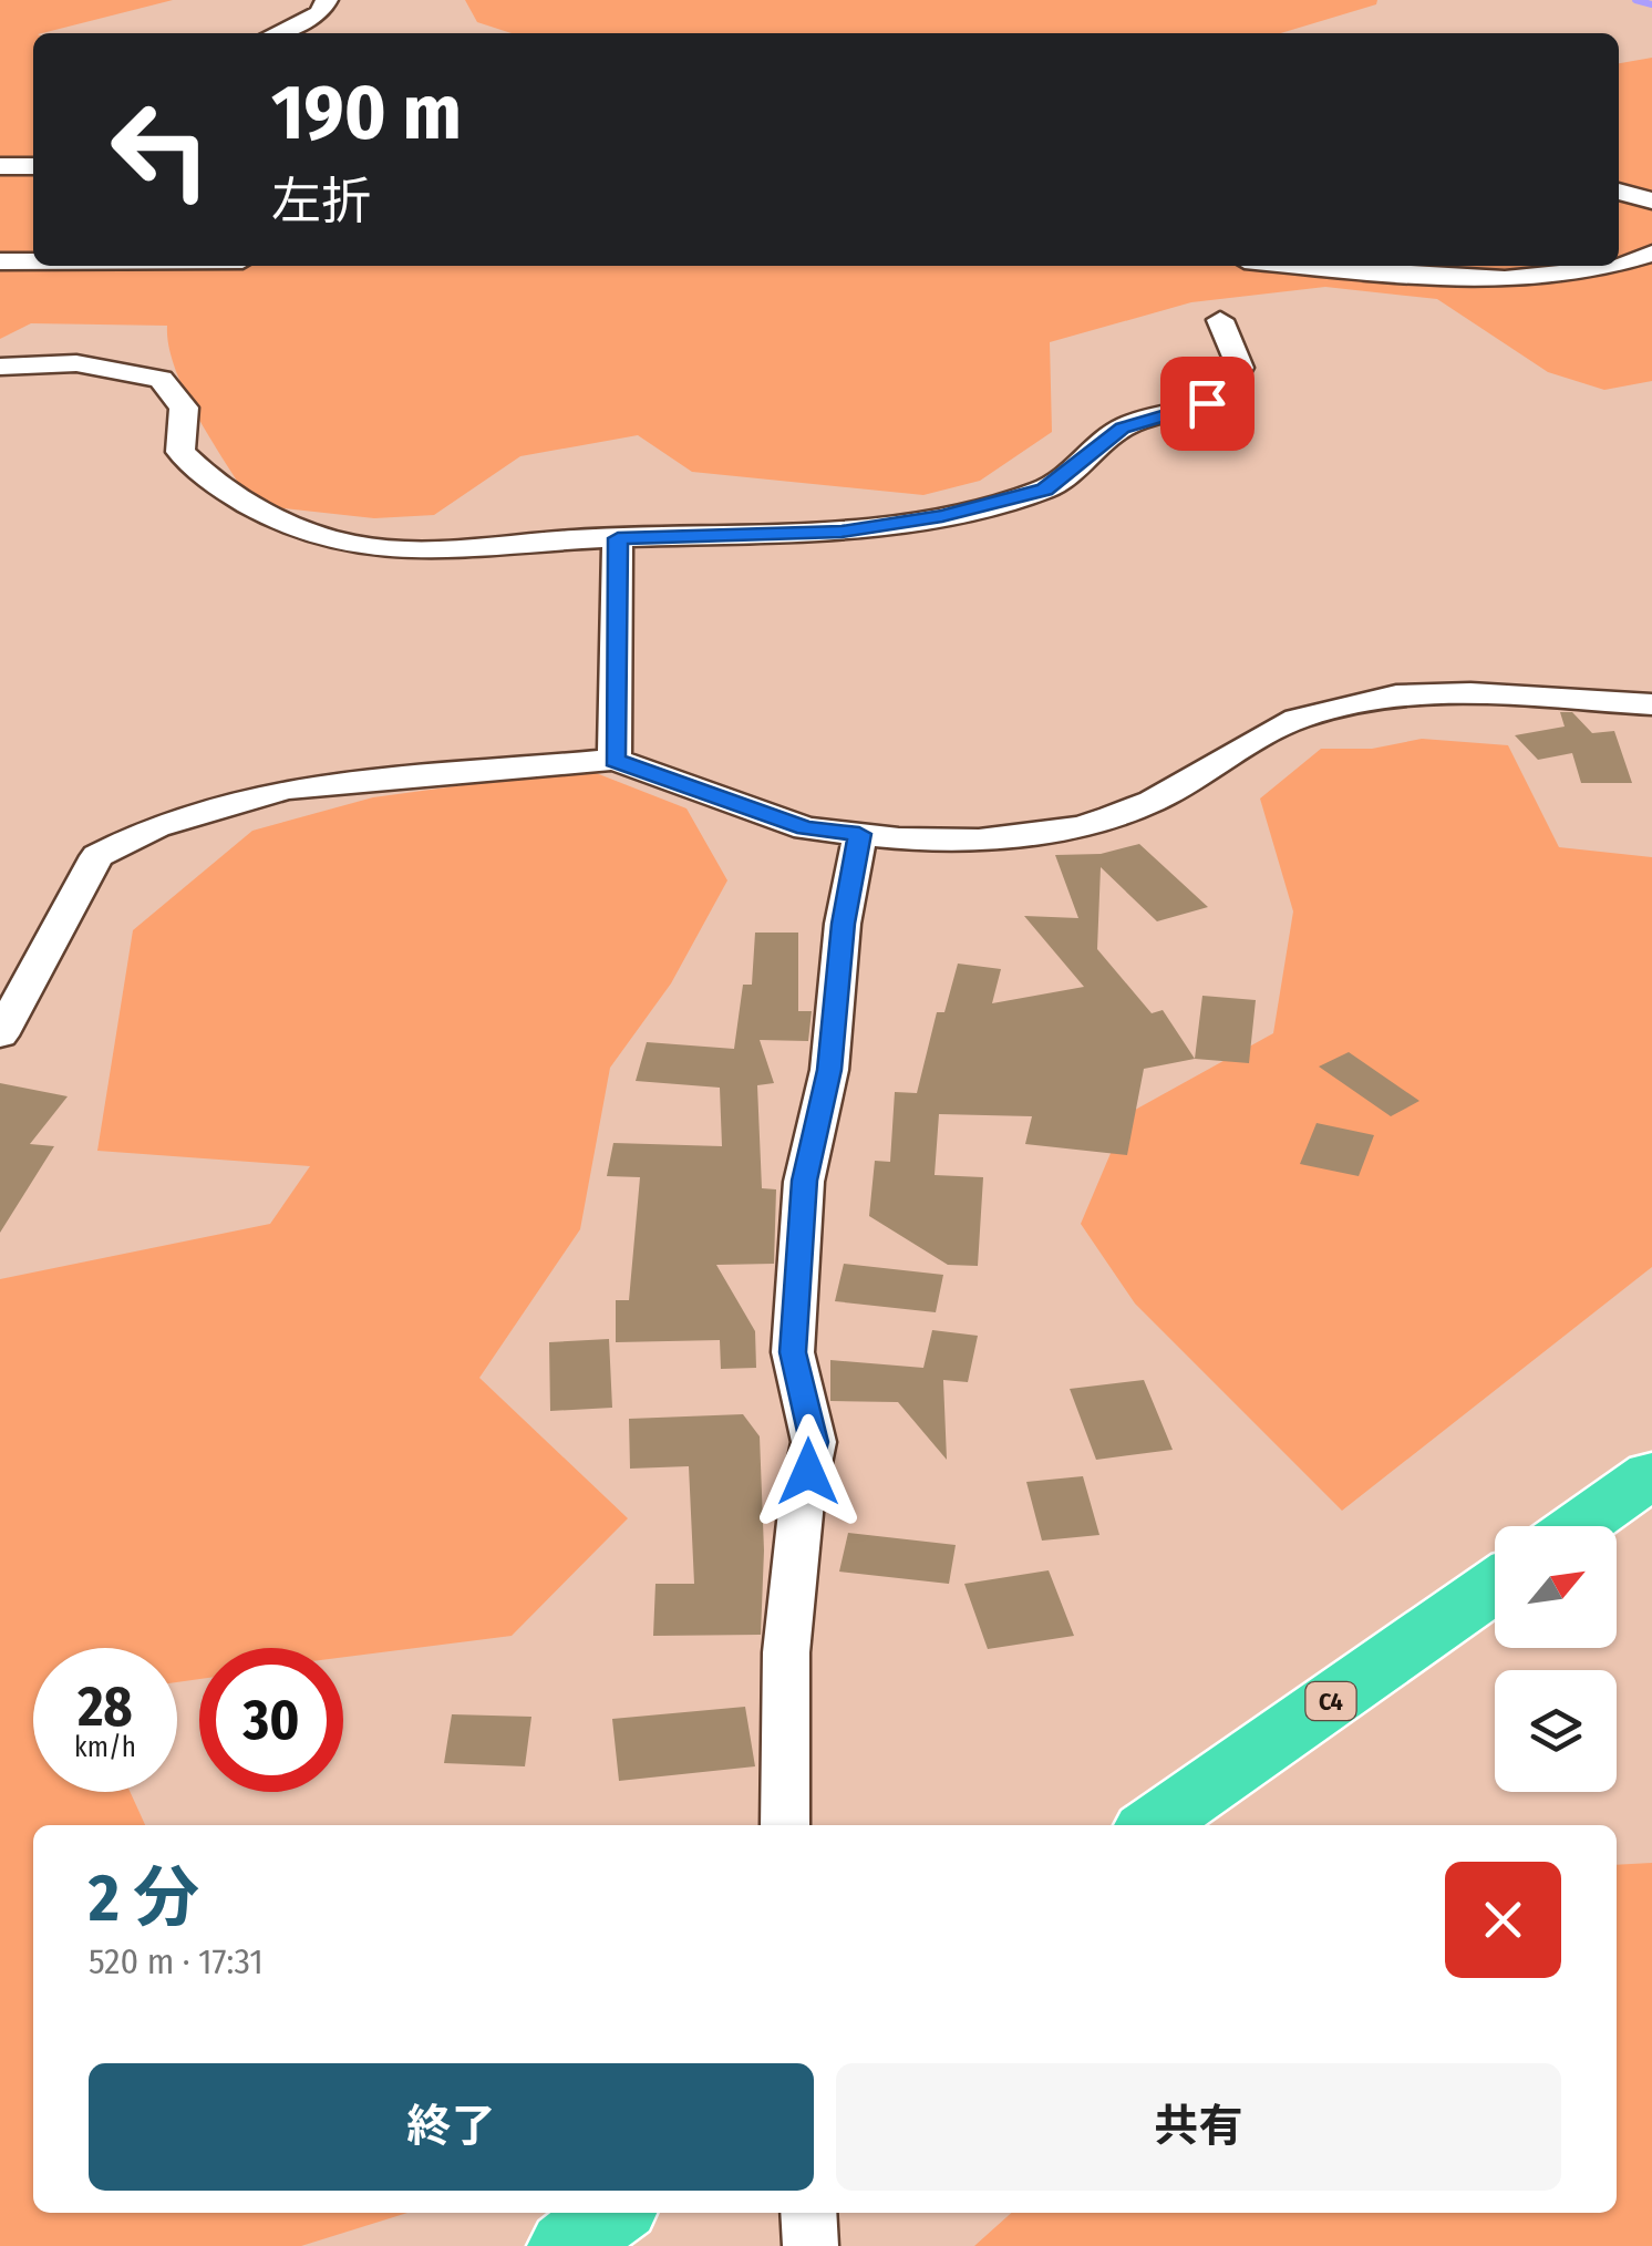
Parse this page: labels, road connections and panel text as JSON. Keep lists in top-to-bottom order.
{
  "streets": {
    "highway": ["C4"]
  },
  "north": "top right",
  "page": {
    "turn": ["190 m", "左折"],
    "speed": "28 km/h",
    "limit": "30",
    "heading": ["2 分", "520 m · 17:31"],
    "buttons": ["終了", "共有"]
  }
}
